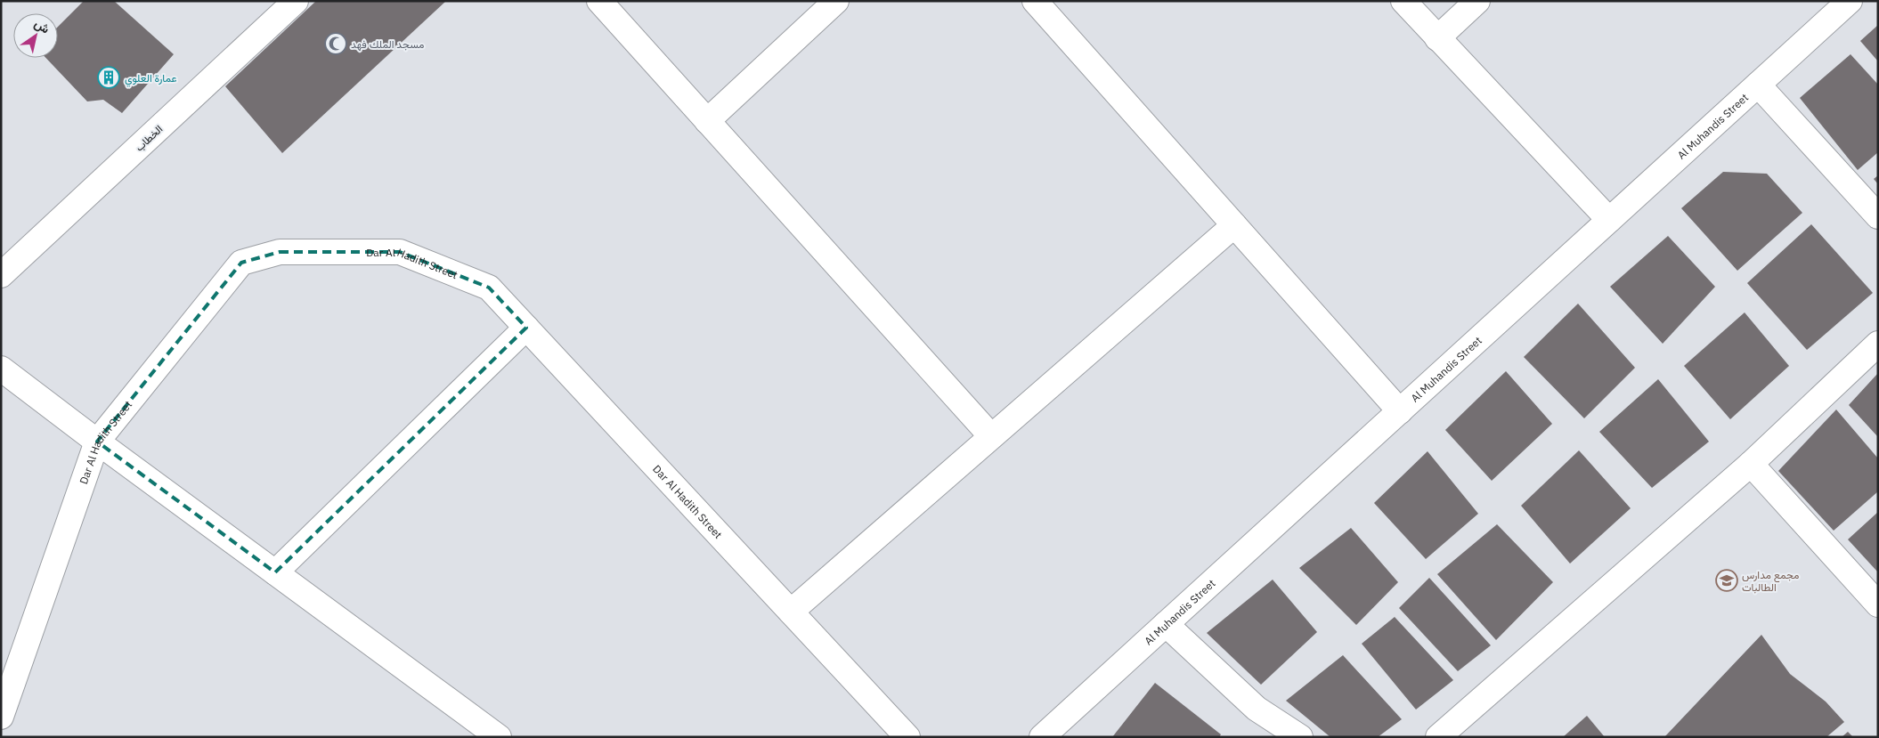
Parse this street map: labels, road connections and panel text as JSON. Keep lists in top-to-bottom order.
{
  "streets": {
    "street": ["Al Muhandis Street", "الخطاب", "Dar Al Hadith Street"]
  },
  "places": {
    "mosque": ["مسجد الملك فهد"],
    "building": ["عمارة العلوي"],
    "school or university": ["مجمع مدارس الطالبات"]
  },
  "north": "top right"
}
